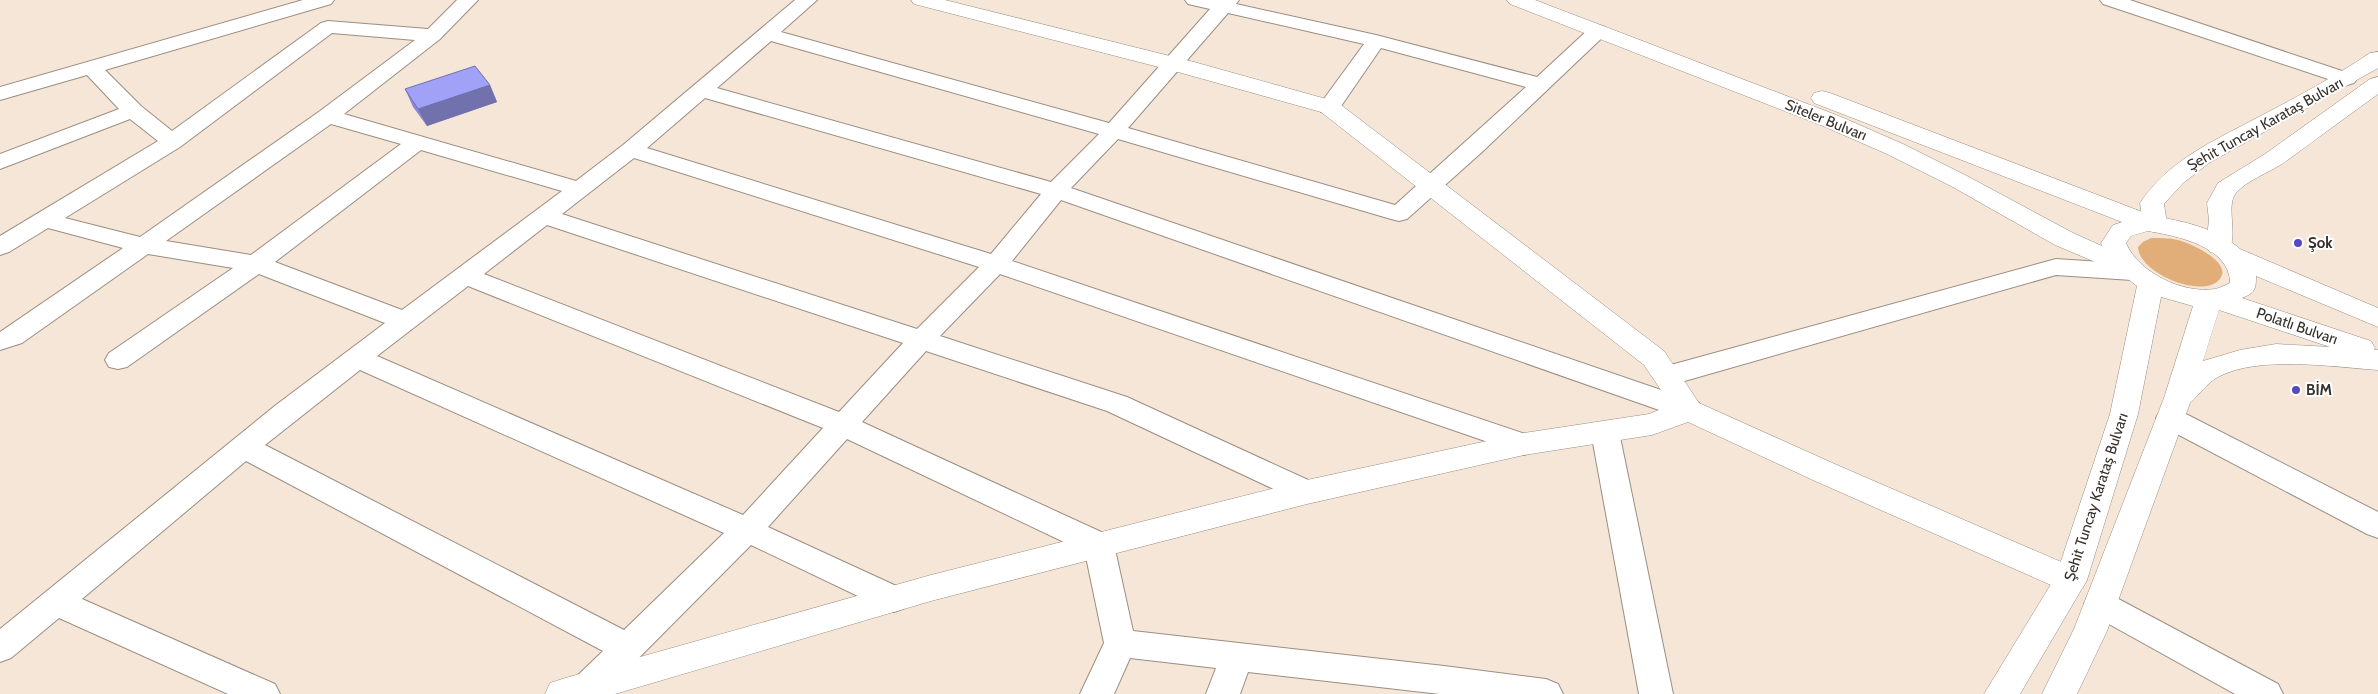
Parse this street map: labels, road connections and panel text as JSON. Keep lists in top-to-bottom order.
{
  "streets": {
    "street": ["Siteler Bulvarı", "Şehit Tuncay Karataş Bulvarı", "Polatlı Bulvarı"]
  },
  "crossings": [
    ["Siteler Bulvarı", "Şehit Tuncay Karataş Bulvarı"],
    ["Siteler Bulvarı", "Polatlı Bulvarı"]
  ],
  "places": ["Şok", "BİM"]
}
